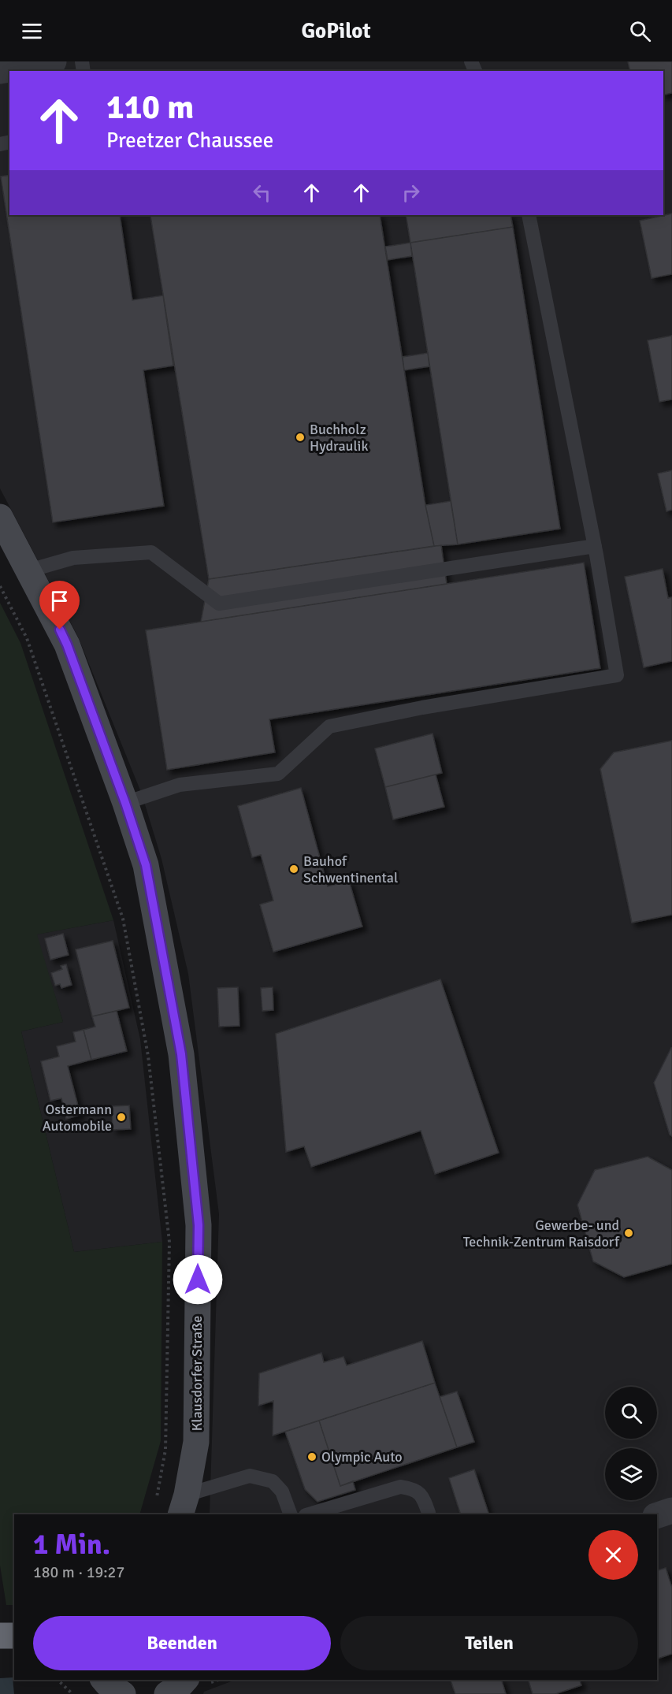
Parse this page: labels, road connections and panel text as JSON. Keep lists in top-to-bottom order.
{
  "streets": {
    "street": ["Klausdorfer Straße"]
  },
  "places": [
    "Buchholz Hydraulik",
    "Bauhof Schwentinental",
    "Ostermann Automobile",
    "Gewerbe- und Technik-Zentrum Raisdorf",
    "Olympic Auto"
  ],
  "page": {
    "header": "GoPilot",
    "turn": ["110 m", "Preetzer Chaussee"],
    "heading": ["1 Min.", "180 m · 19:27"],
    "buttons": ["Beenden", "Teilen"]
  }
}
